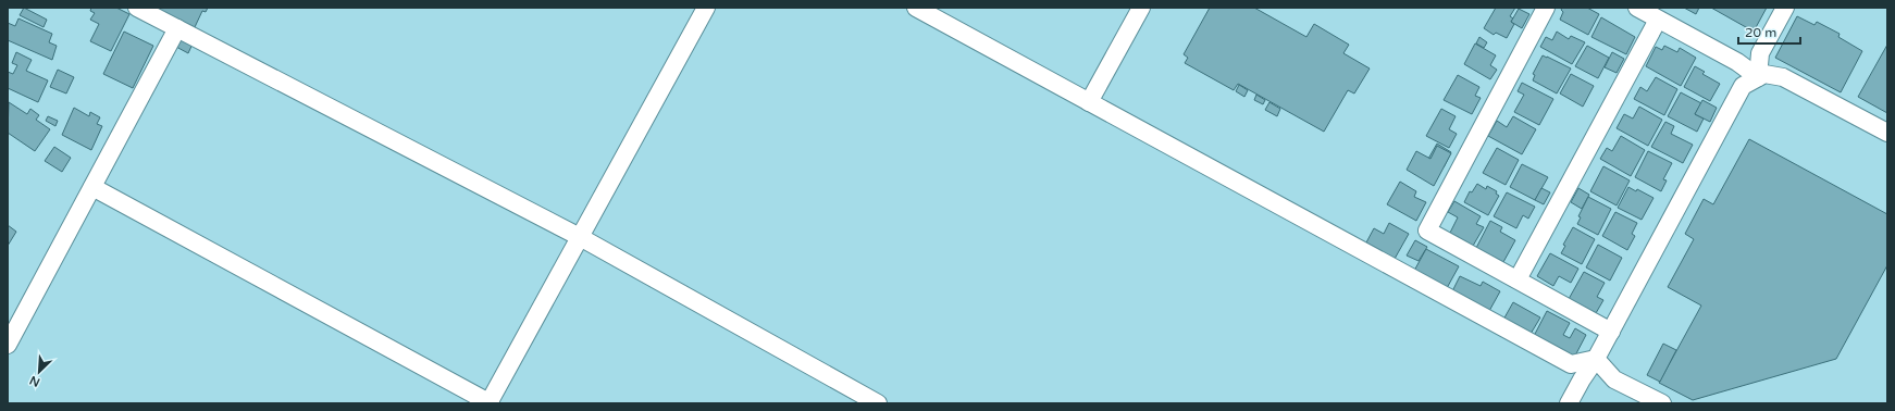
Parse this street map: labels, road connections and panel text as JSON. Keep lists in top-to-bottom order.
{
  "scale_bar": "20 m",
  "north": "bottom left"
}
